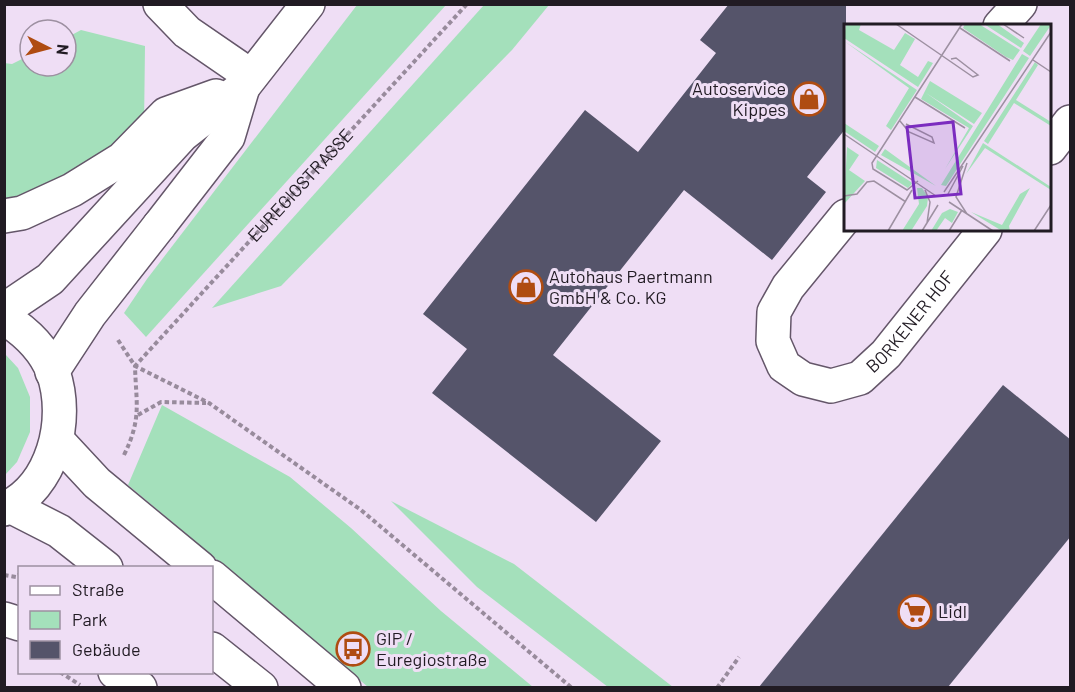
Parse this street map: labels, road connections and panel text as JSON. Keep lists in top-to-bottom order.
{
  "streets": {
    "street": ["BORKENER HOF"],
    "path": ["EUREGIOSTRASSE"]
  },
  "places": {
    "shop": ["Autoservice Kippes", "Autohaus Paertmann GmbH & Co. KG"],
    "supermarket": ["Lidl"],
    "bus stop": ["GIP / Euregiostraße"]
  },
  "legend": ["Straße", "Park", "Gebäude"],
  "north": "right"
}
